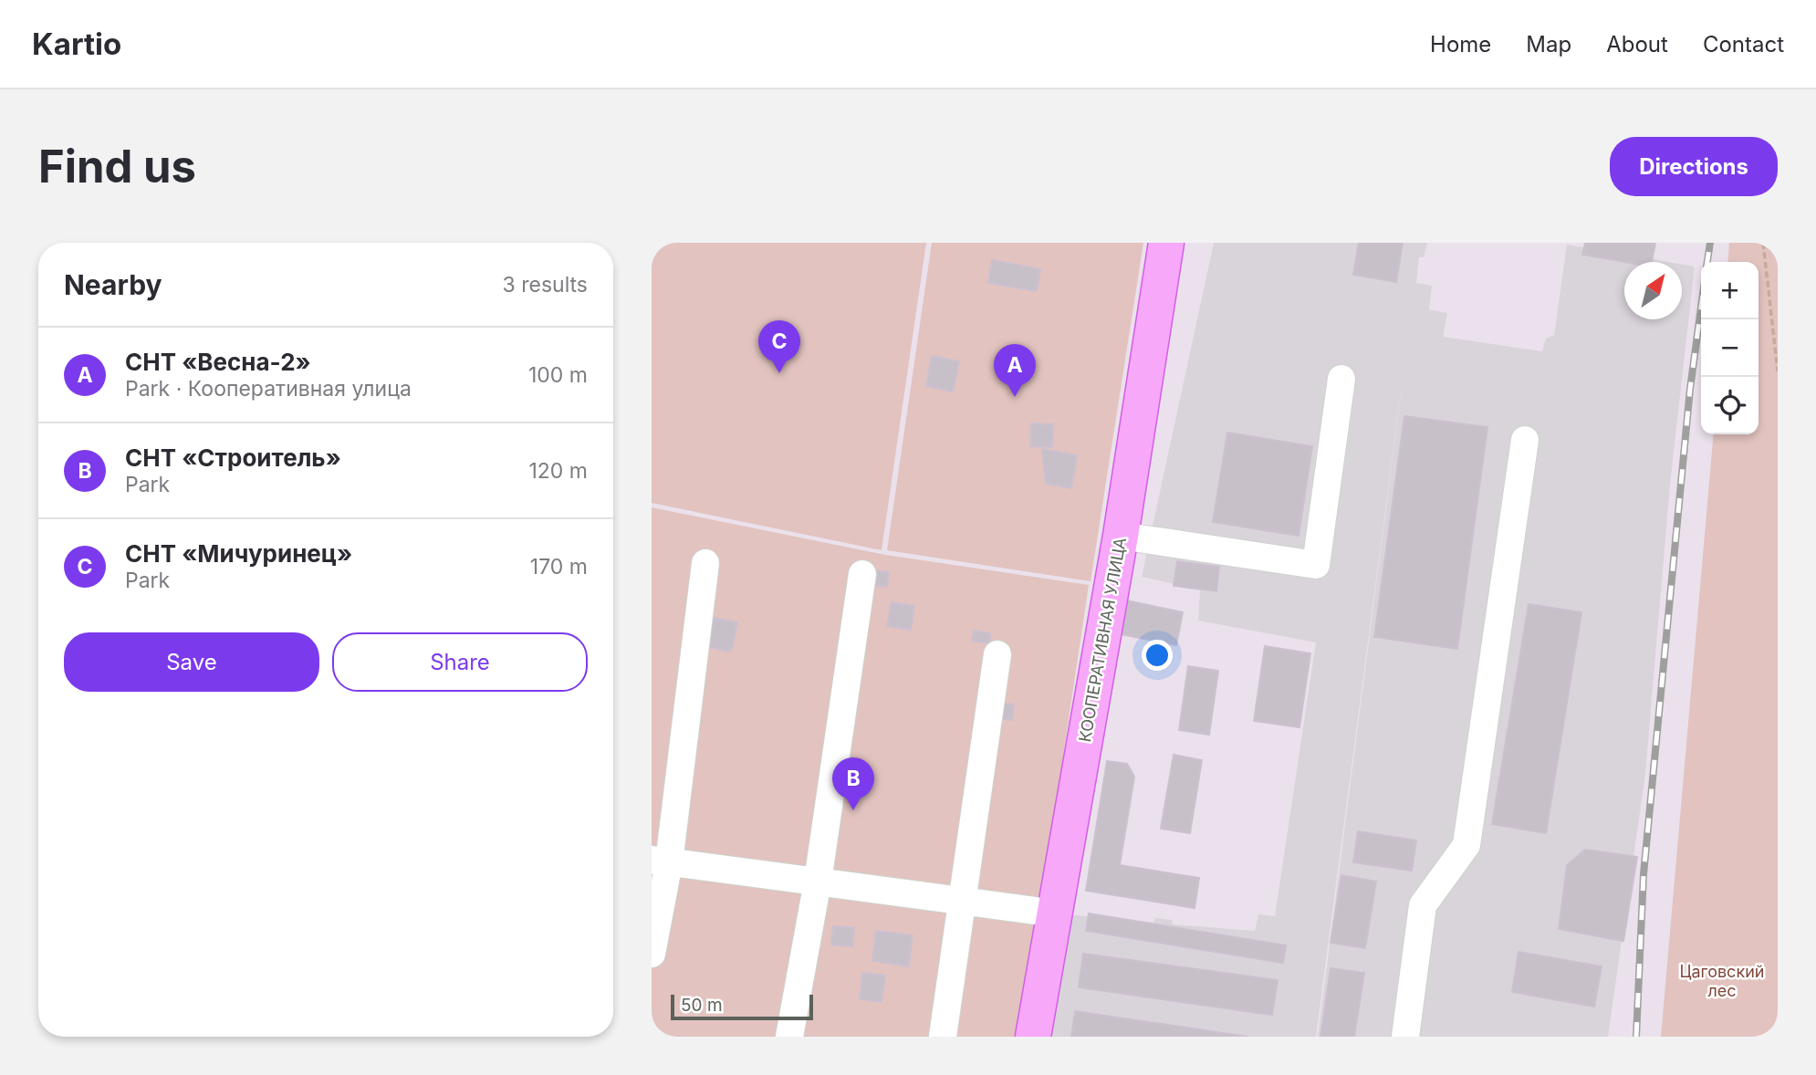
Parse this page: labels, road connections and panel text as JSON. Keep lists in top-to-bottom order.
{
  "streets": {
    "main road": ["КООПЕРАТИВНАЯ УЛИЦА"]
  },
  "parks": ["Цаговский лес"],
  "scale_bar": "50 m",
  "north": "top right",
  "page": {
    "header": "Kartio",
    "nav": [
      "Home",
      "Map",
      "About",
      "Contact"
    ],
    "buttons": [
      "Directions",
      ["Save", "Share"]
    ],
    "title": "Find us",
    "heading": ["Nearby", "3 results"],
    "map_buttons": ["+", "−"],
    "pins": ["C", "A", "B"],
    "list": [
      {
        "mark": "A",
        "name": "СНТ «Весна-2»",
        "note": "Park · Кооперативная улица",
        "value": "100 m"
      },
      {
        "mark": "B",
        "name": "СНТ «Строитель»",
        "note": "Park",
        "value": "120 m"
      },
      {
        "mark": "C",
        "name": "СНТ «Мичуринец»",
        "note": "Park",
        "value": "170 m"
      }
    ],
    "scale": "50 m"
  }
}
